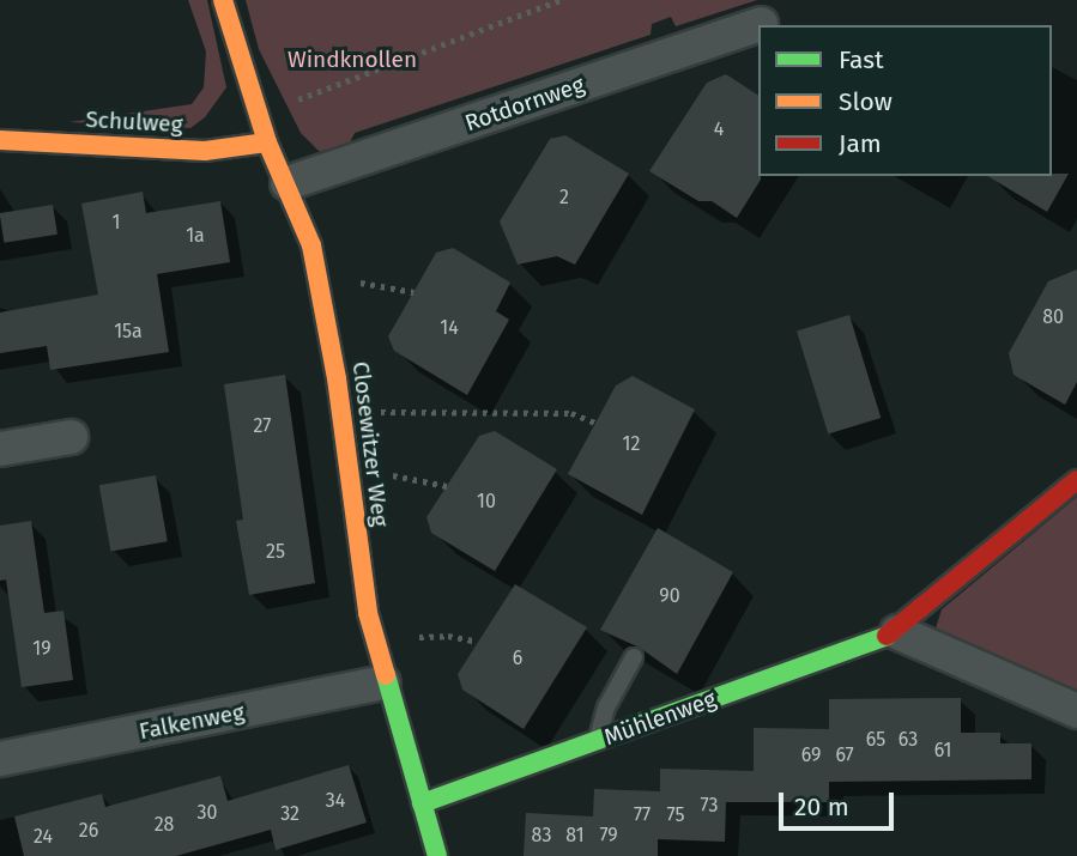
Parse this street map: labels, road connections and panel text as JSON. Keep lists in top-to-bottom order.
{
  "streets": {
    "street": [
      "Rotdornweg",
      "Schulweg",
      "Closewitzer Weg",
      "Mühlenweg",
      "Falkenweg"
    ]
  },
  "crossings": [
    ["Rotdornweg", "Closewitzer Weg"],
    ["Schulweg", "Closewitzer Weg"],
    ["Closewitzer Weg", "Mühlenweg"],
    ["Closewitzer Weg", "Falkenweg"]
  ],
  "parks": ["Windknollen"],
  "house_numbers": [
    "4",
    "2",
    "1",
    "1a",
    "80",
    "14",
    "15a",
    "27",
    "12",
    "10",
    "25",
    "90",
    "19",
    "6",
    "65",
    "63",
    "61",
    "69",
    "67",
    "34",
    "73",
    "30",
    "32",
    "77",
    "75",
    "28",
    "26",
    "83",
    "81",
    "79",
    "24"
  ],
  "legend": ["Fast", "Slow", "Jam"],
  "scale_bar": "20 m"
}
